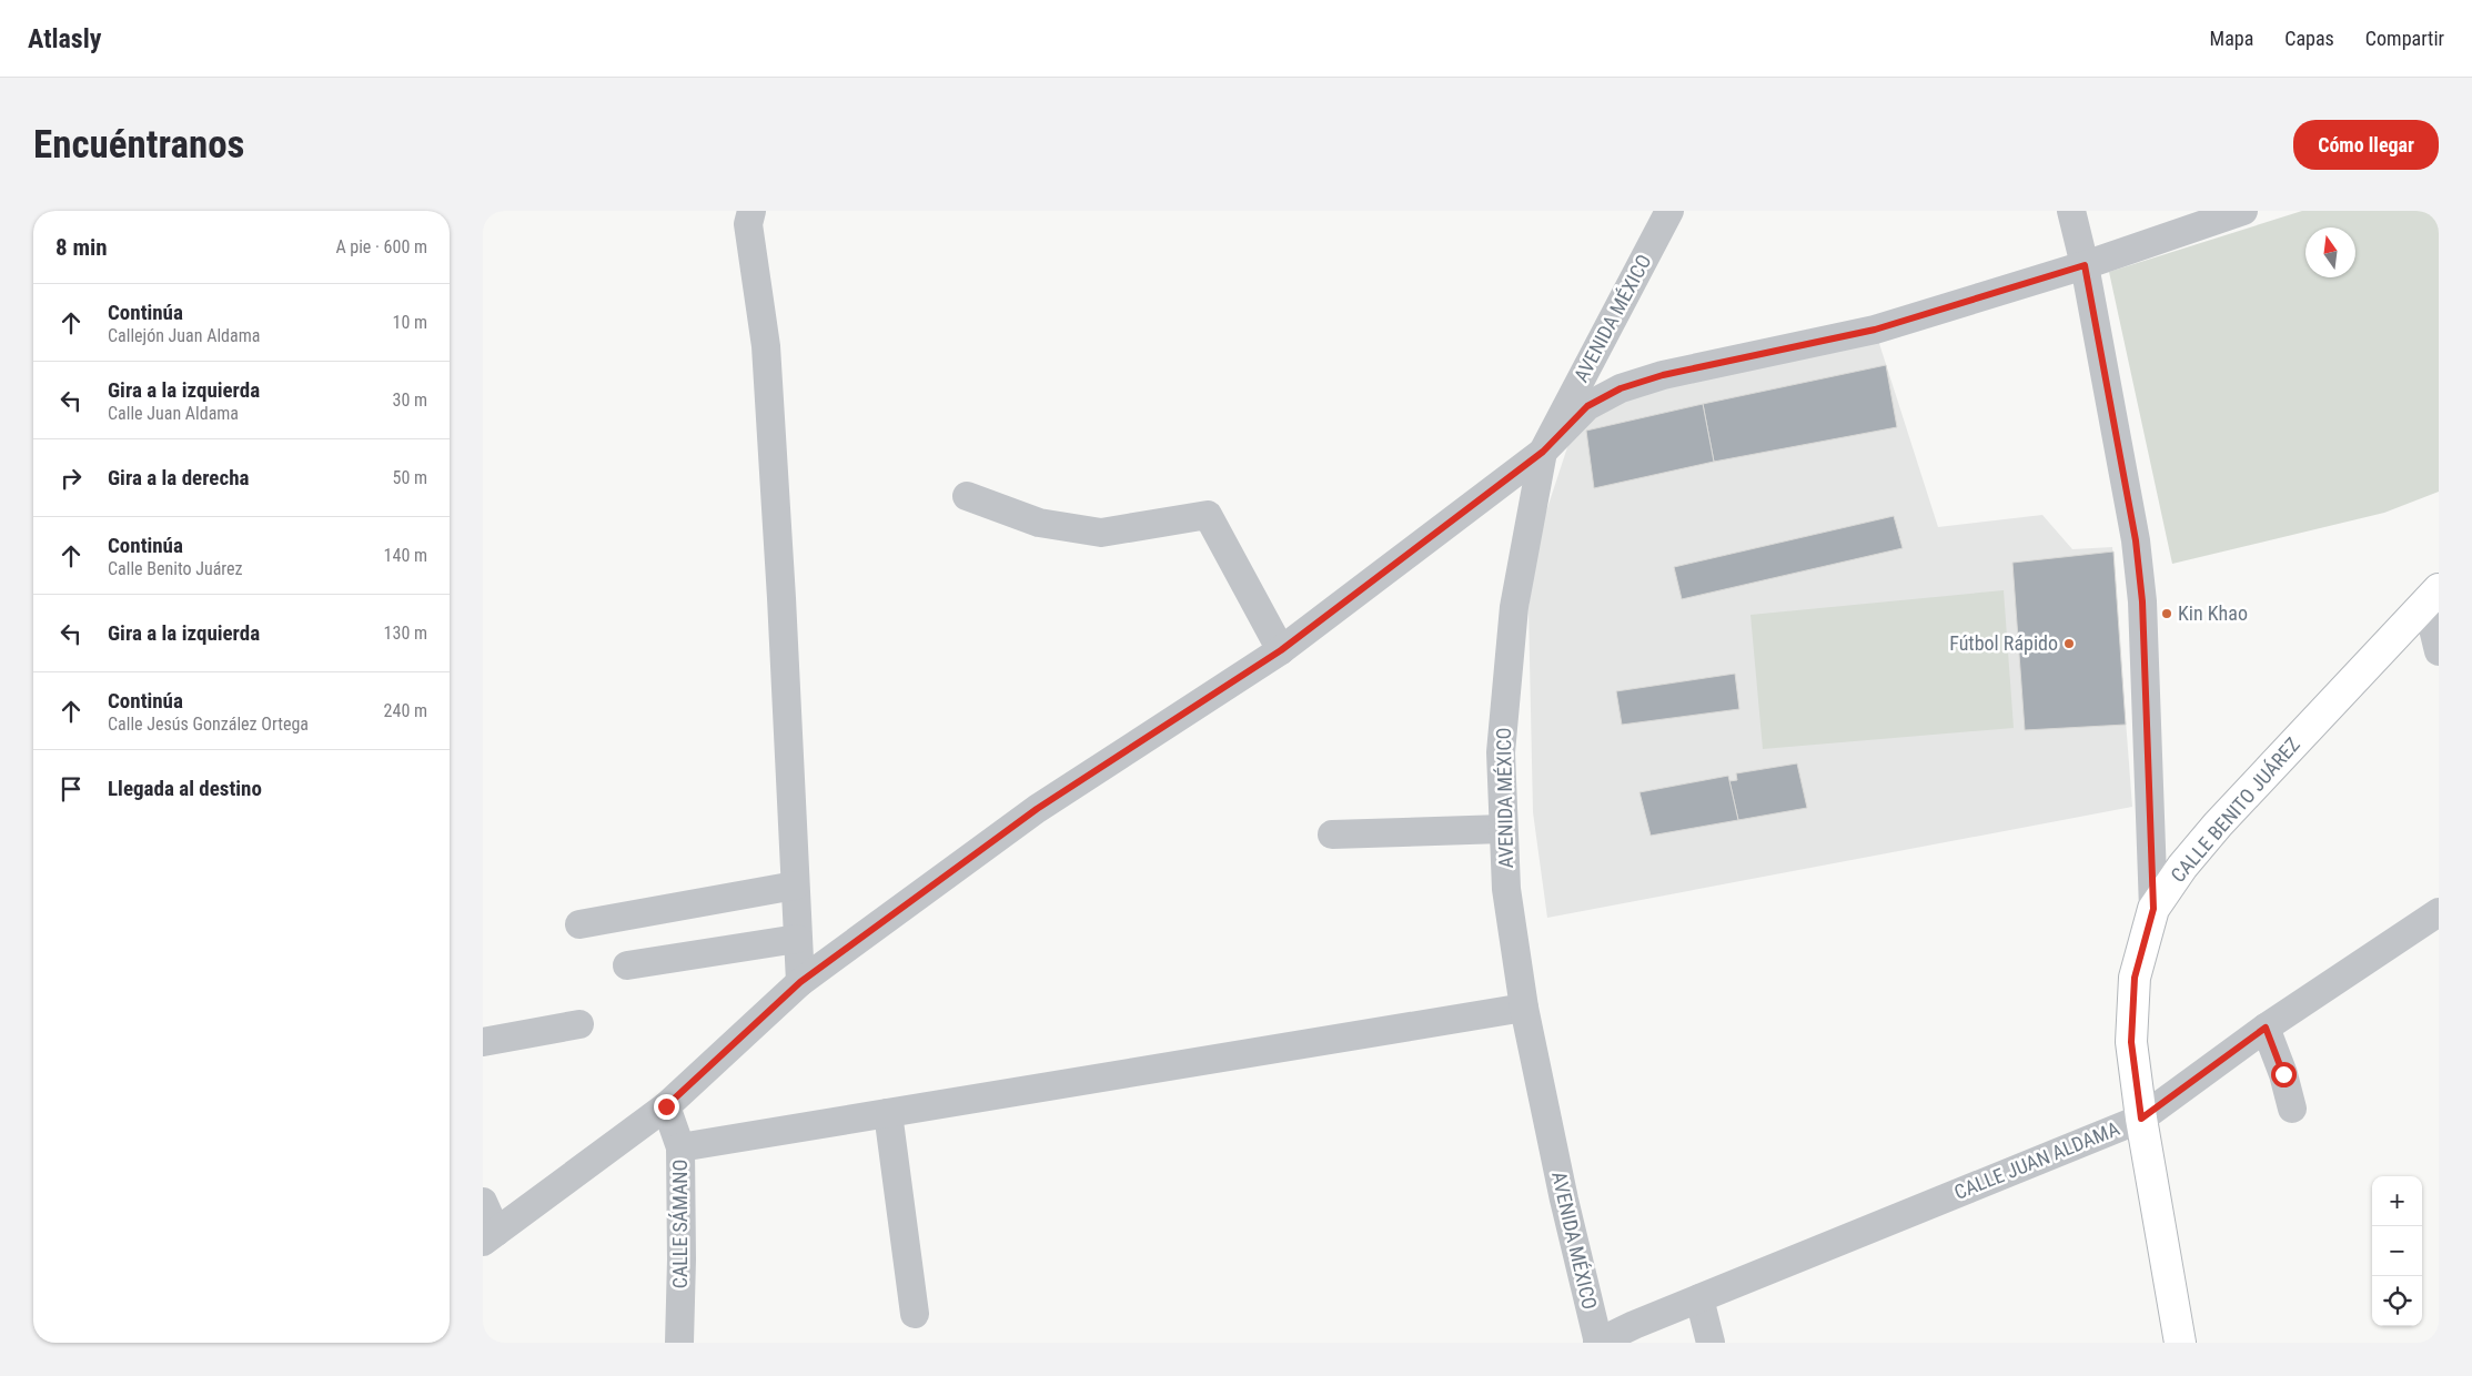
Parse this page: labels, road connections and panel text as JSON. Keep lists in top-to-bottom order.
{
  "streets": {
    "main road": ["CALLE BENITO JUÁREZ"],
    "street": ["AVENIDA MÉXICO", "CALLE JUAN ALDAMA", "CALLE SÁMANO"]
  },
  "crossings": [
    ["AVENIDA MÉXICO", "CALLE JUAN ALDAMA"]
  ],
  "places": ["Kin Khao", "Fútbol Rápido"],
  "north": "top",
  "page": {
    "header": "Atlasly",
    "nav": ["Mapa", "Capas", "Compartir"],
    "buttons": "Cómo llegar",
    "title": "Encuéntranos",
    "heading": ["8 min", "A pie · 600 m"],
    "list": [
      ["Continúa", "Callejón Juan Aldama", "10 m"],
      ["Gira a la izquierda", "Calle Juan Aldama", "30 m"],
      ["Gira a la derecha", "50 m"],
      ["Continúa", "Calle Benito Juárez", "140 m"],
      ["Gira a la izquierda", "130 m"],
      ["Continúa", "Calle Jesús González Ortega", "240 m"],
      "Llegada al destino"
    ],
    "map_buttons": ["+", "−"]
  }
}
